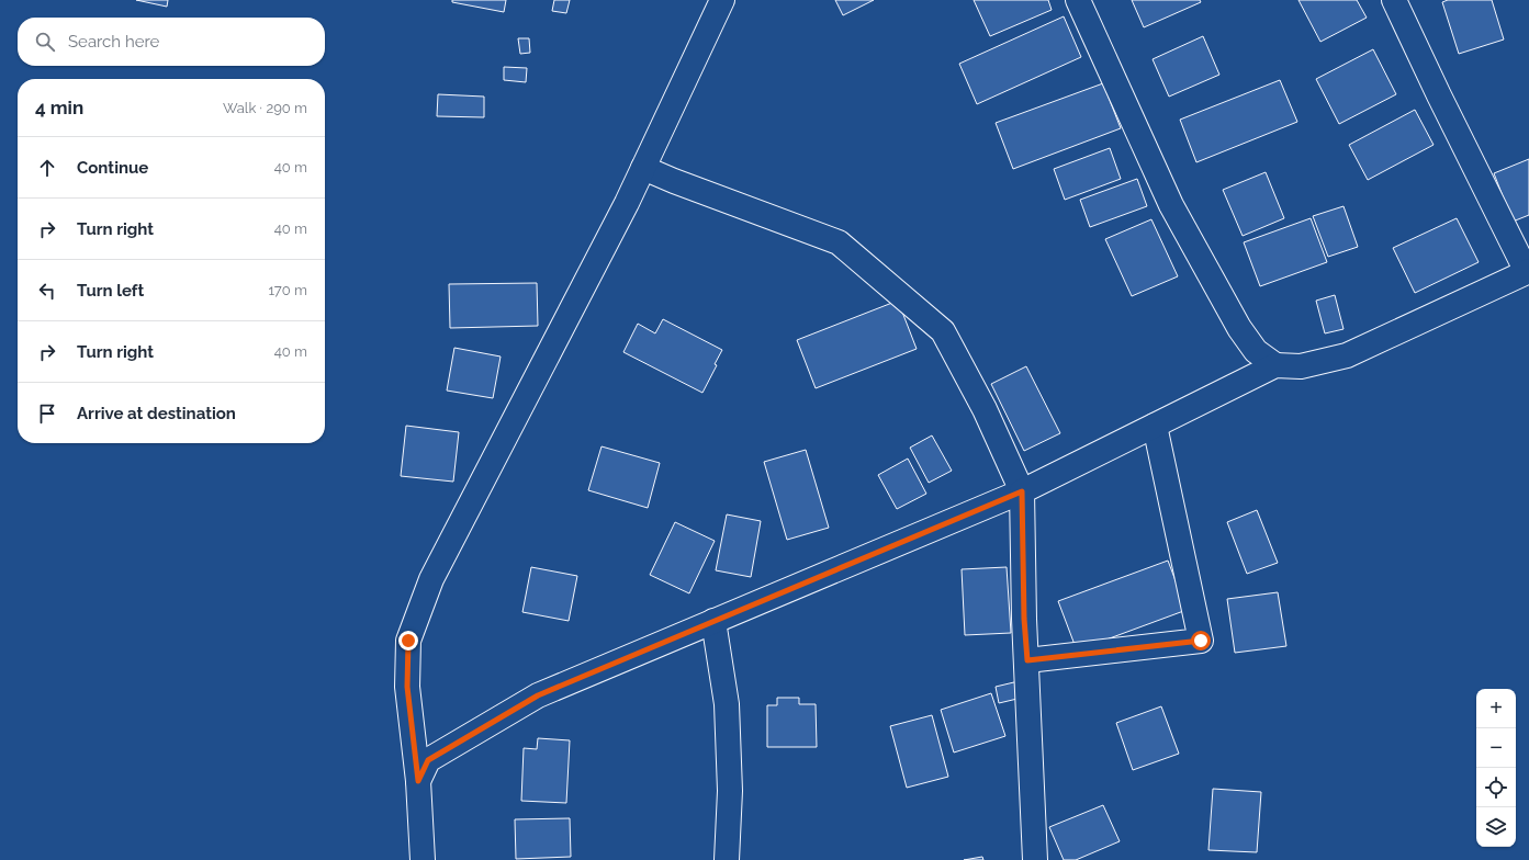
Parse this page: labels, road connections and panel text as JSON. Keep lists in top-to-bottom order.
{
  "page": {
    "search": "Search here",
    "heading": ["4 min", "Walk · 290 m"],
    "list": [
      ["Continue", "40 m"],
      ["Turn right", "40 m"],
      ["Turn left", "170 m"],
      ["Turn right", "40 m"],
      "Arrive at destination"
    ],
    "map_buttons": ["+", "−"]
  }
}
